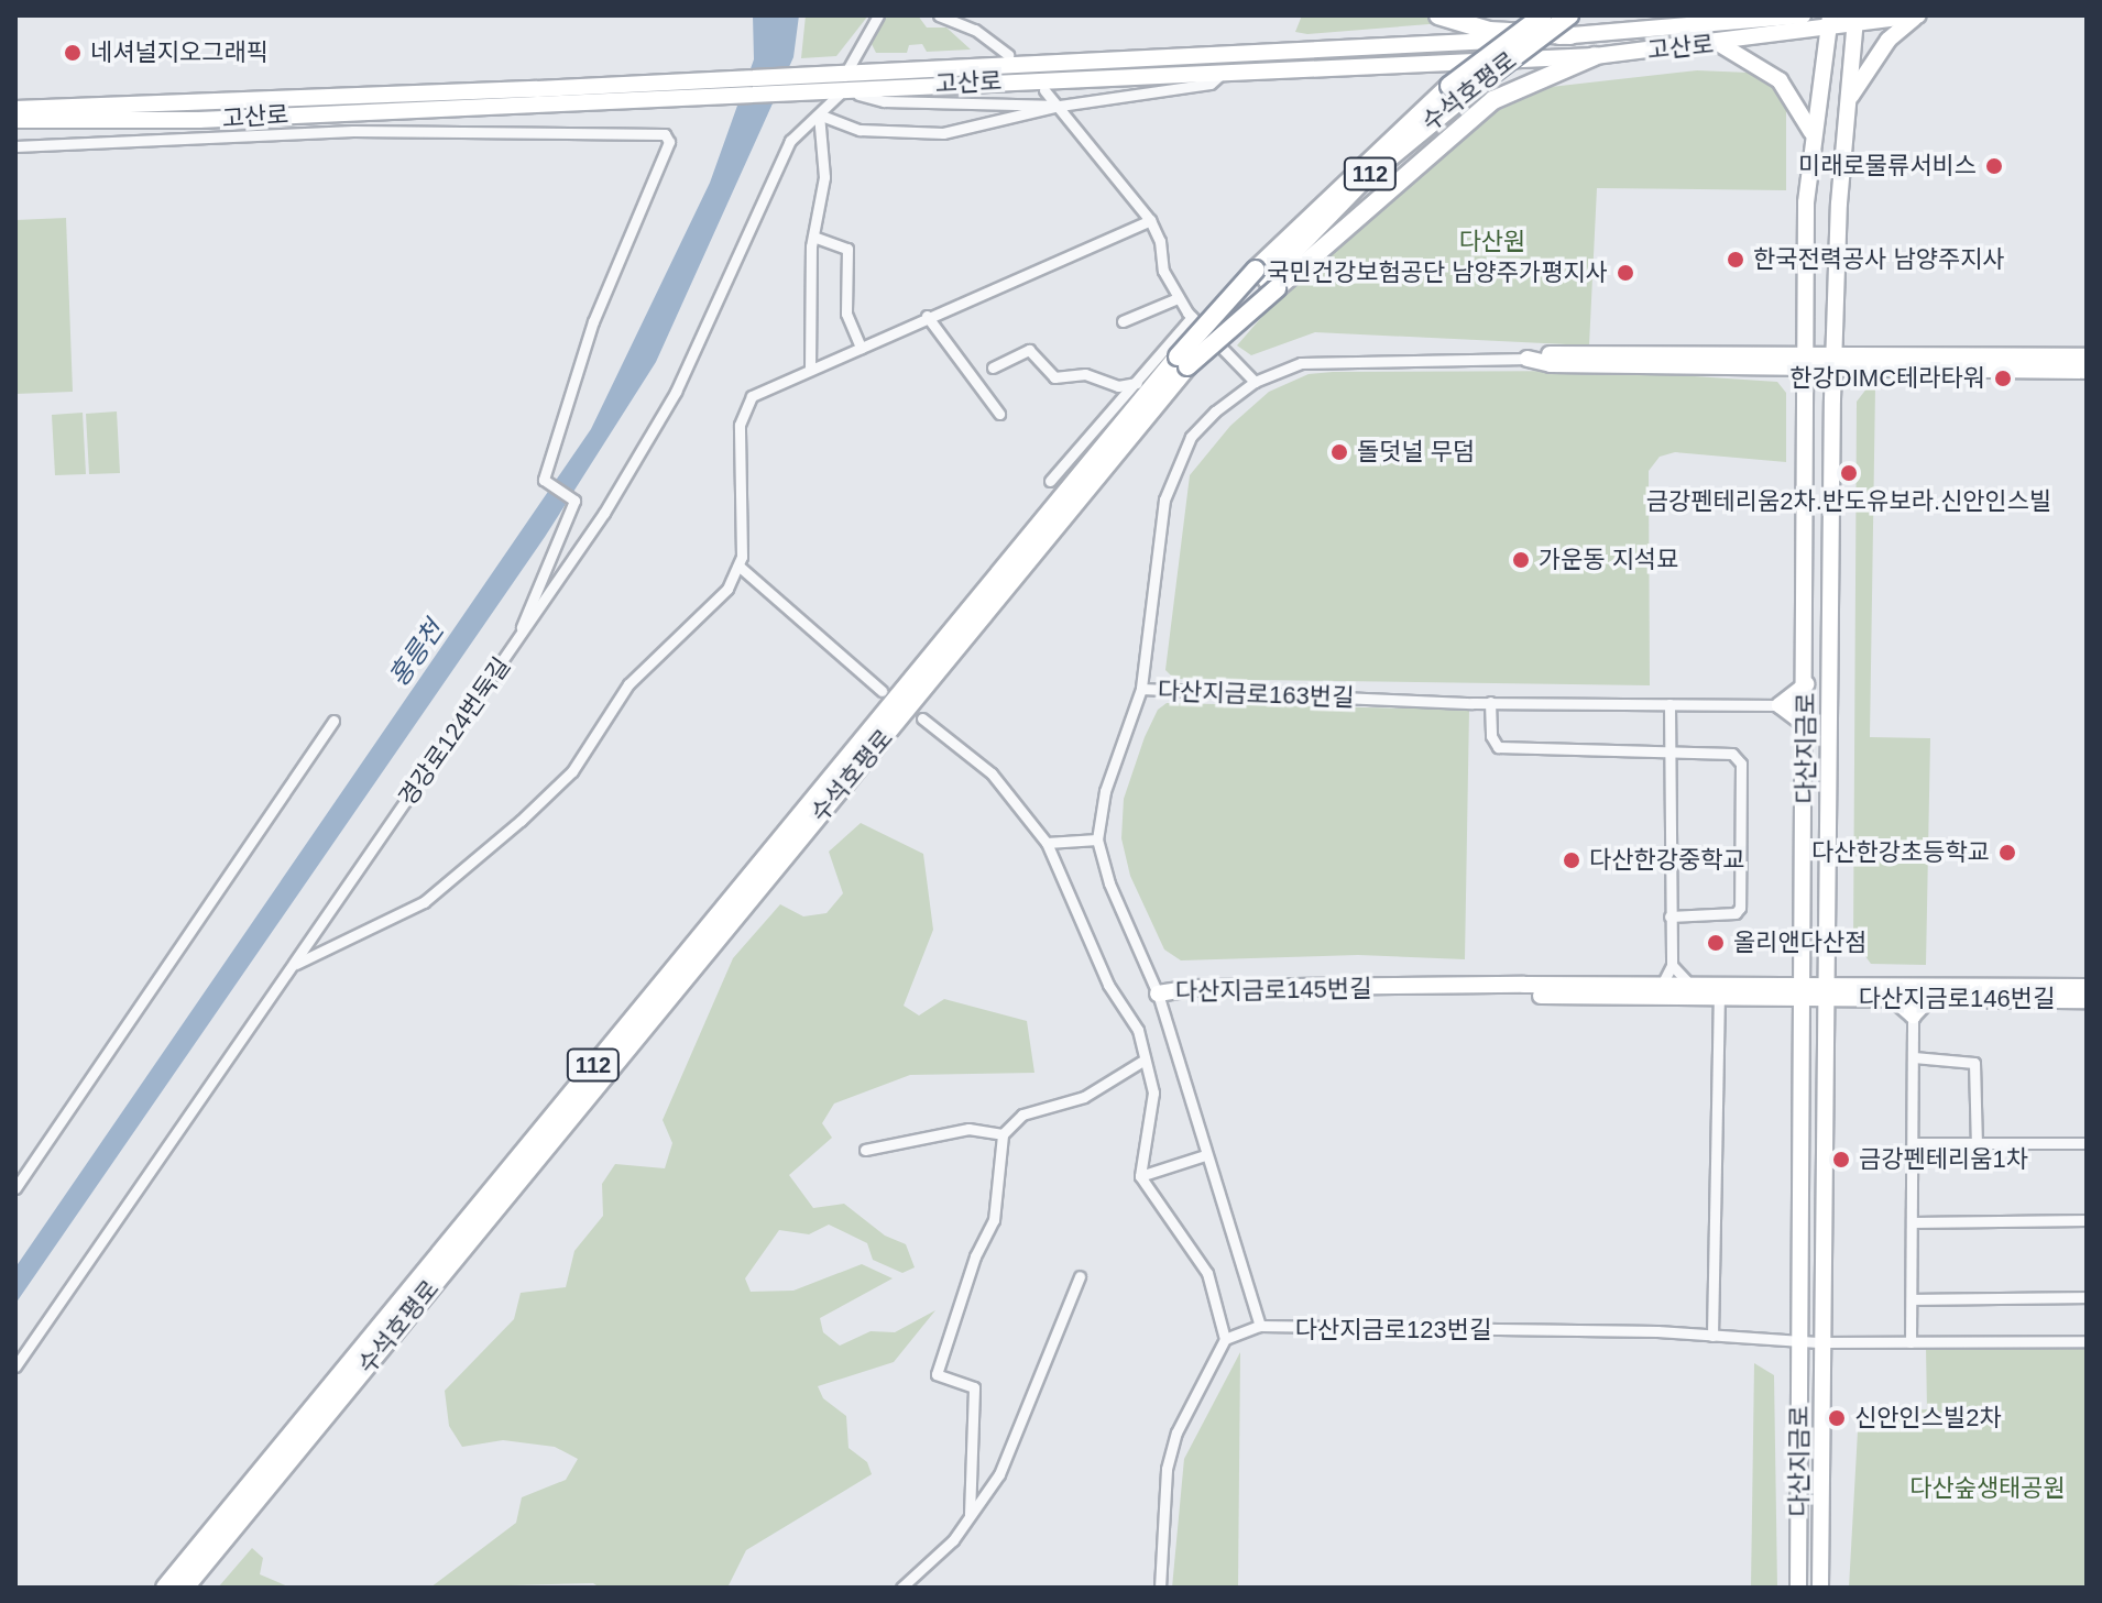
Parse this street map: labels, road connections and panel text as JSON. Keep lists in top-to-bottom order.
{
  "streets": {
    "highway": ["수석호평로", "112"],
    "street": [
      "고산로",
      "다산지금로163번길",
      "경강로124번둑길",
      "다산지금로",
      "다산지금로145번길",
      "다산지금로146번길",
      "다산지금로123번길"
    ]
  },
  "crossings": [
    ["고산로", "경강로124번둑길"],
    ["고산로", "다산지금로"],
    ["다산지금로163번길", "다산지금로"],
    ["다산지금로163번길", "다산지금로145번길"],
    ["다산지금로", "다산지금로145번길"],
    ["다산지금로", "다산지금로146번길"],
    ["다산지금로", "다산지금로123번길"],
    ["다산지금로145번길", "다산지금로146번길"],
    ["다산지금로145번길", "다산지금로123번길"]
  ],
  "water": ["홍릉천"],
  "parks": ["다산원", "다산숲생태공원"],
  "places": [
    "네셔널지오그래픽",
    "미래로물류서비스",
    "한국전력공사 남양주지사",
    "국민건강보험공단 남양주가평지사",
    "한강DIMC테라타워",
    "돌덧널 무덤",
    "금강펜테리움2차.반도유보라.신안인스빌",
    "가운동 지석묘",
    "다산한강초등학교",
    "다산한강중학교",
    "올리앤다산점",
    "금강펜테리움1차",
    "신안인스빌2차"
  ]
}
